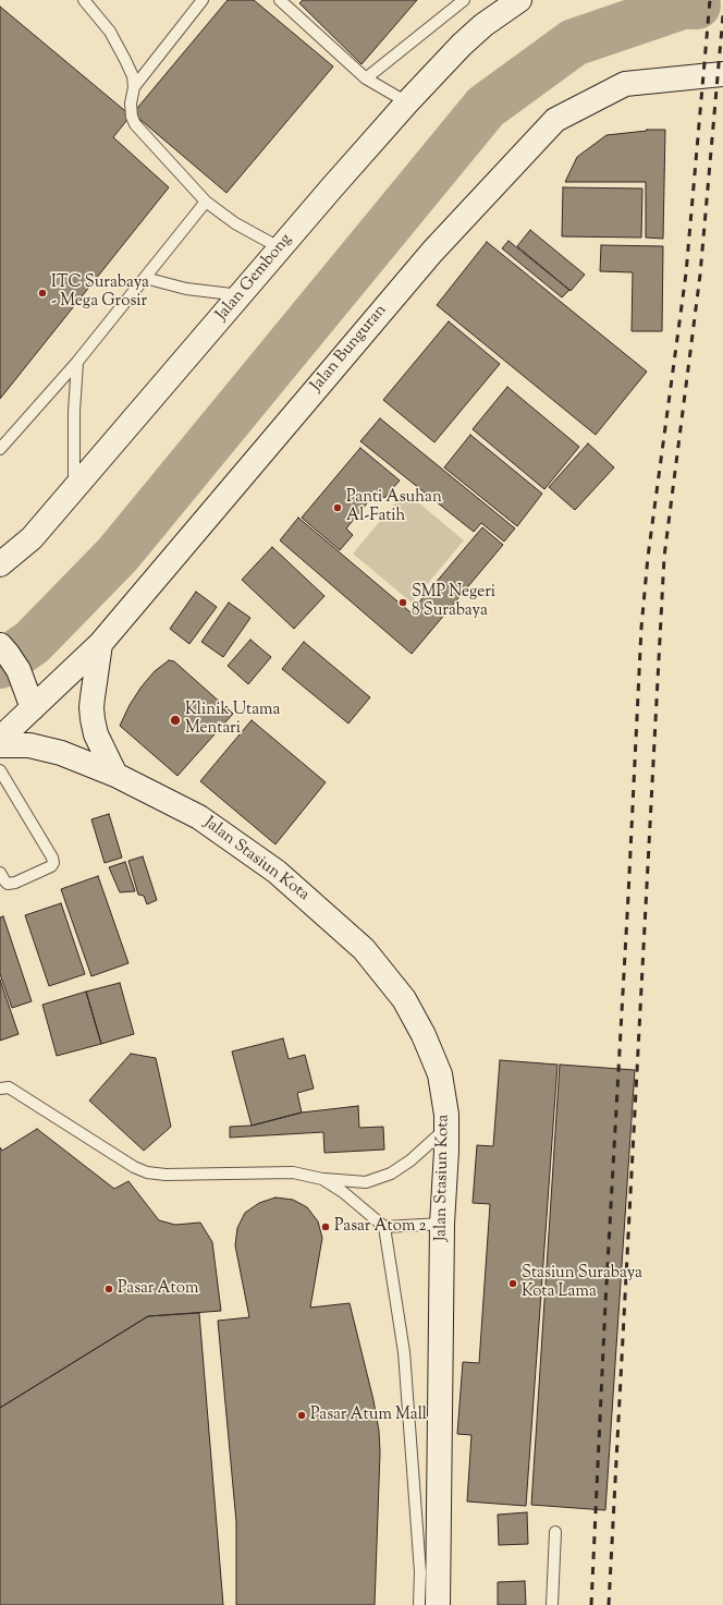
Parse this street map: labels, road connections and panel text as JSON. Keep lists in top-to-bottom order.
{
  "streets": {
    "main road": ["Jalan Gembong", "Jalan Bunguran", "Jalan Stasiun Kota"]
  },
  "places": [
    "ITC Surabaya - Mega Grosir",
    "Panti Asuhan Al-Fatih",
    "SMP Negeri 8 Surabaya",
    "Klinik Utama Mentari",
    "Pasar Atom 2",
    "Stasiun Surabaya Kota Lama",
    "Pasar Atom",
    "Pasar Atum Mall"
  ]
}
